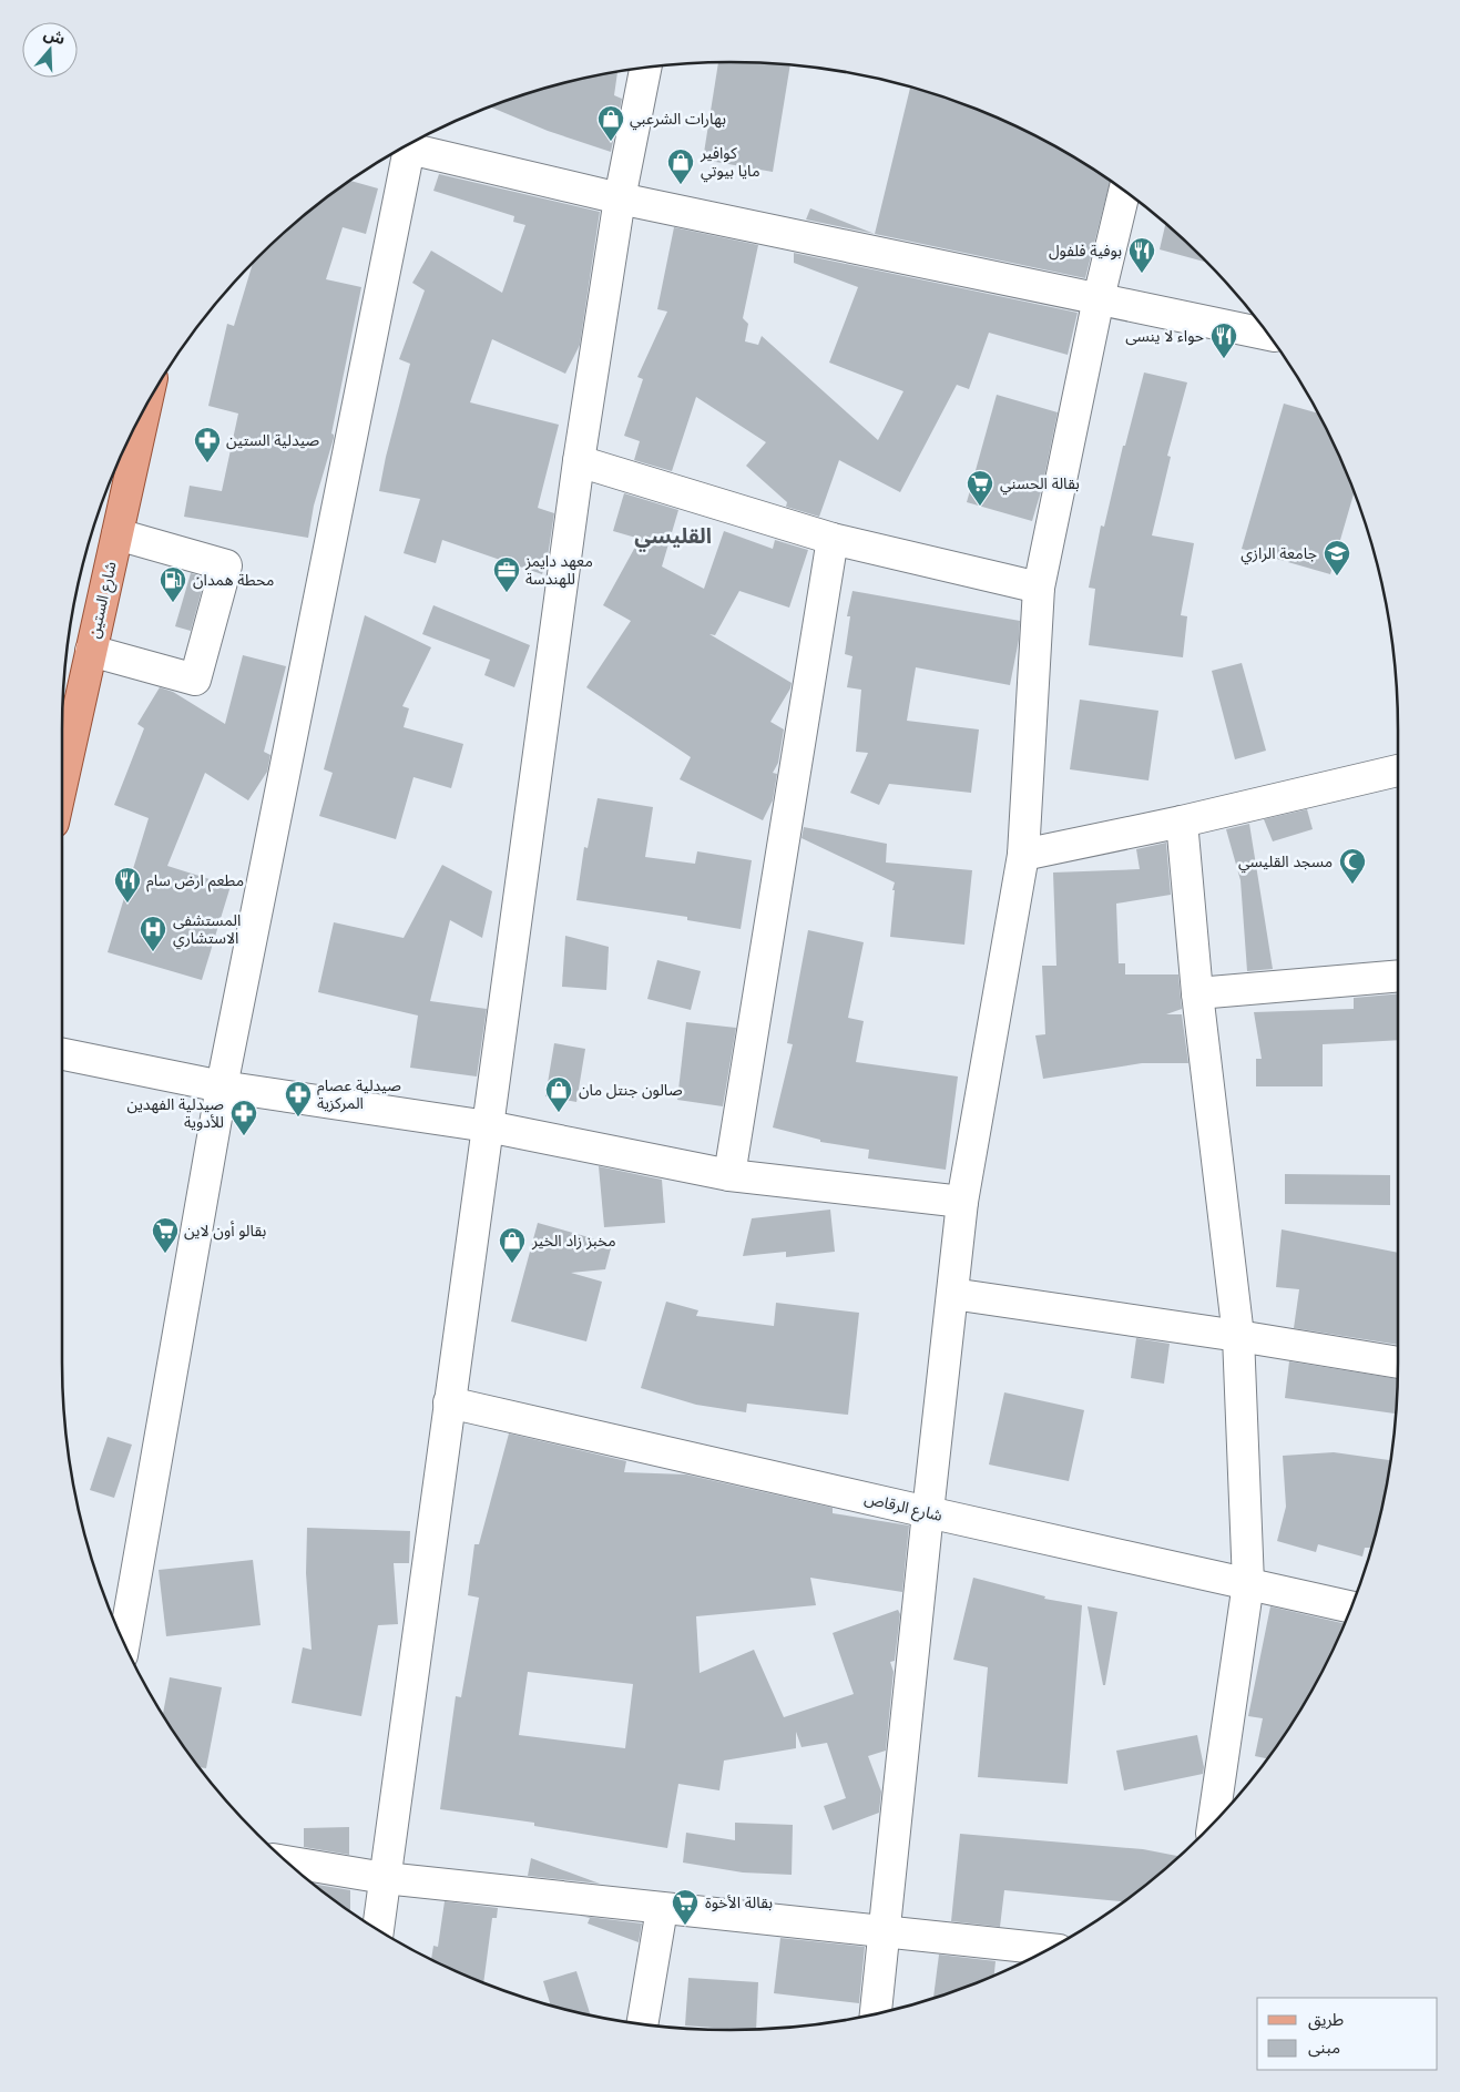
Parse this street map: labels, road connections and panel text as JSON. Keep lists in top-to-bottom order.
{
  "streets": {
    "main road": ["شارع الستين"],
    "street": ["شارع الرقاص"]
  },
  "districts": ["القليسي"],
  "places": {
    "shop": [
      "بهارات الشرعبي",
      "كوافير مايا بيوتي",
      "صالون جنتل مان",
      "مخبز زاد الخير"
    ],
    "restaurant": ["بوفية فلفول", "حواء لا ينسى", "مطعم ارض سام"],
    "pharmacy": ["صيدلية الستين", "صيدلية عصام المركزية", "صيدلية الفهدين للأدوية"],
    "supermarket": ["بقالة الحسني", "بقالو أون لاين", "بقالة الأخوة"],
    "school or university": ["جامعة الرازي"],
    "office": ["معهد دايمز للهندسة"],
    "fuel station": ["محطة همدان"],
    "mosque": ["مسجد القليسي"],
    "hospital": ["المستشفى الاستشاري"]
  },
  "legend": ["طريق", "مبنى"],
  "north": "top"
}
